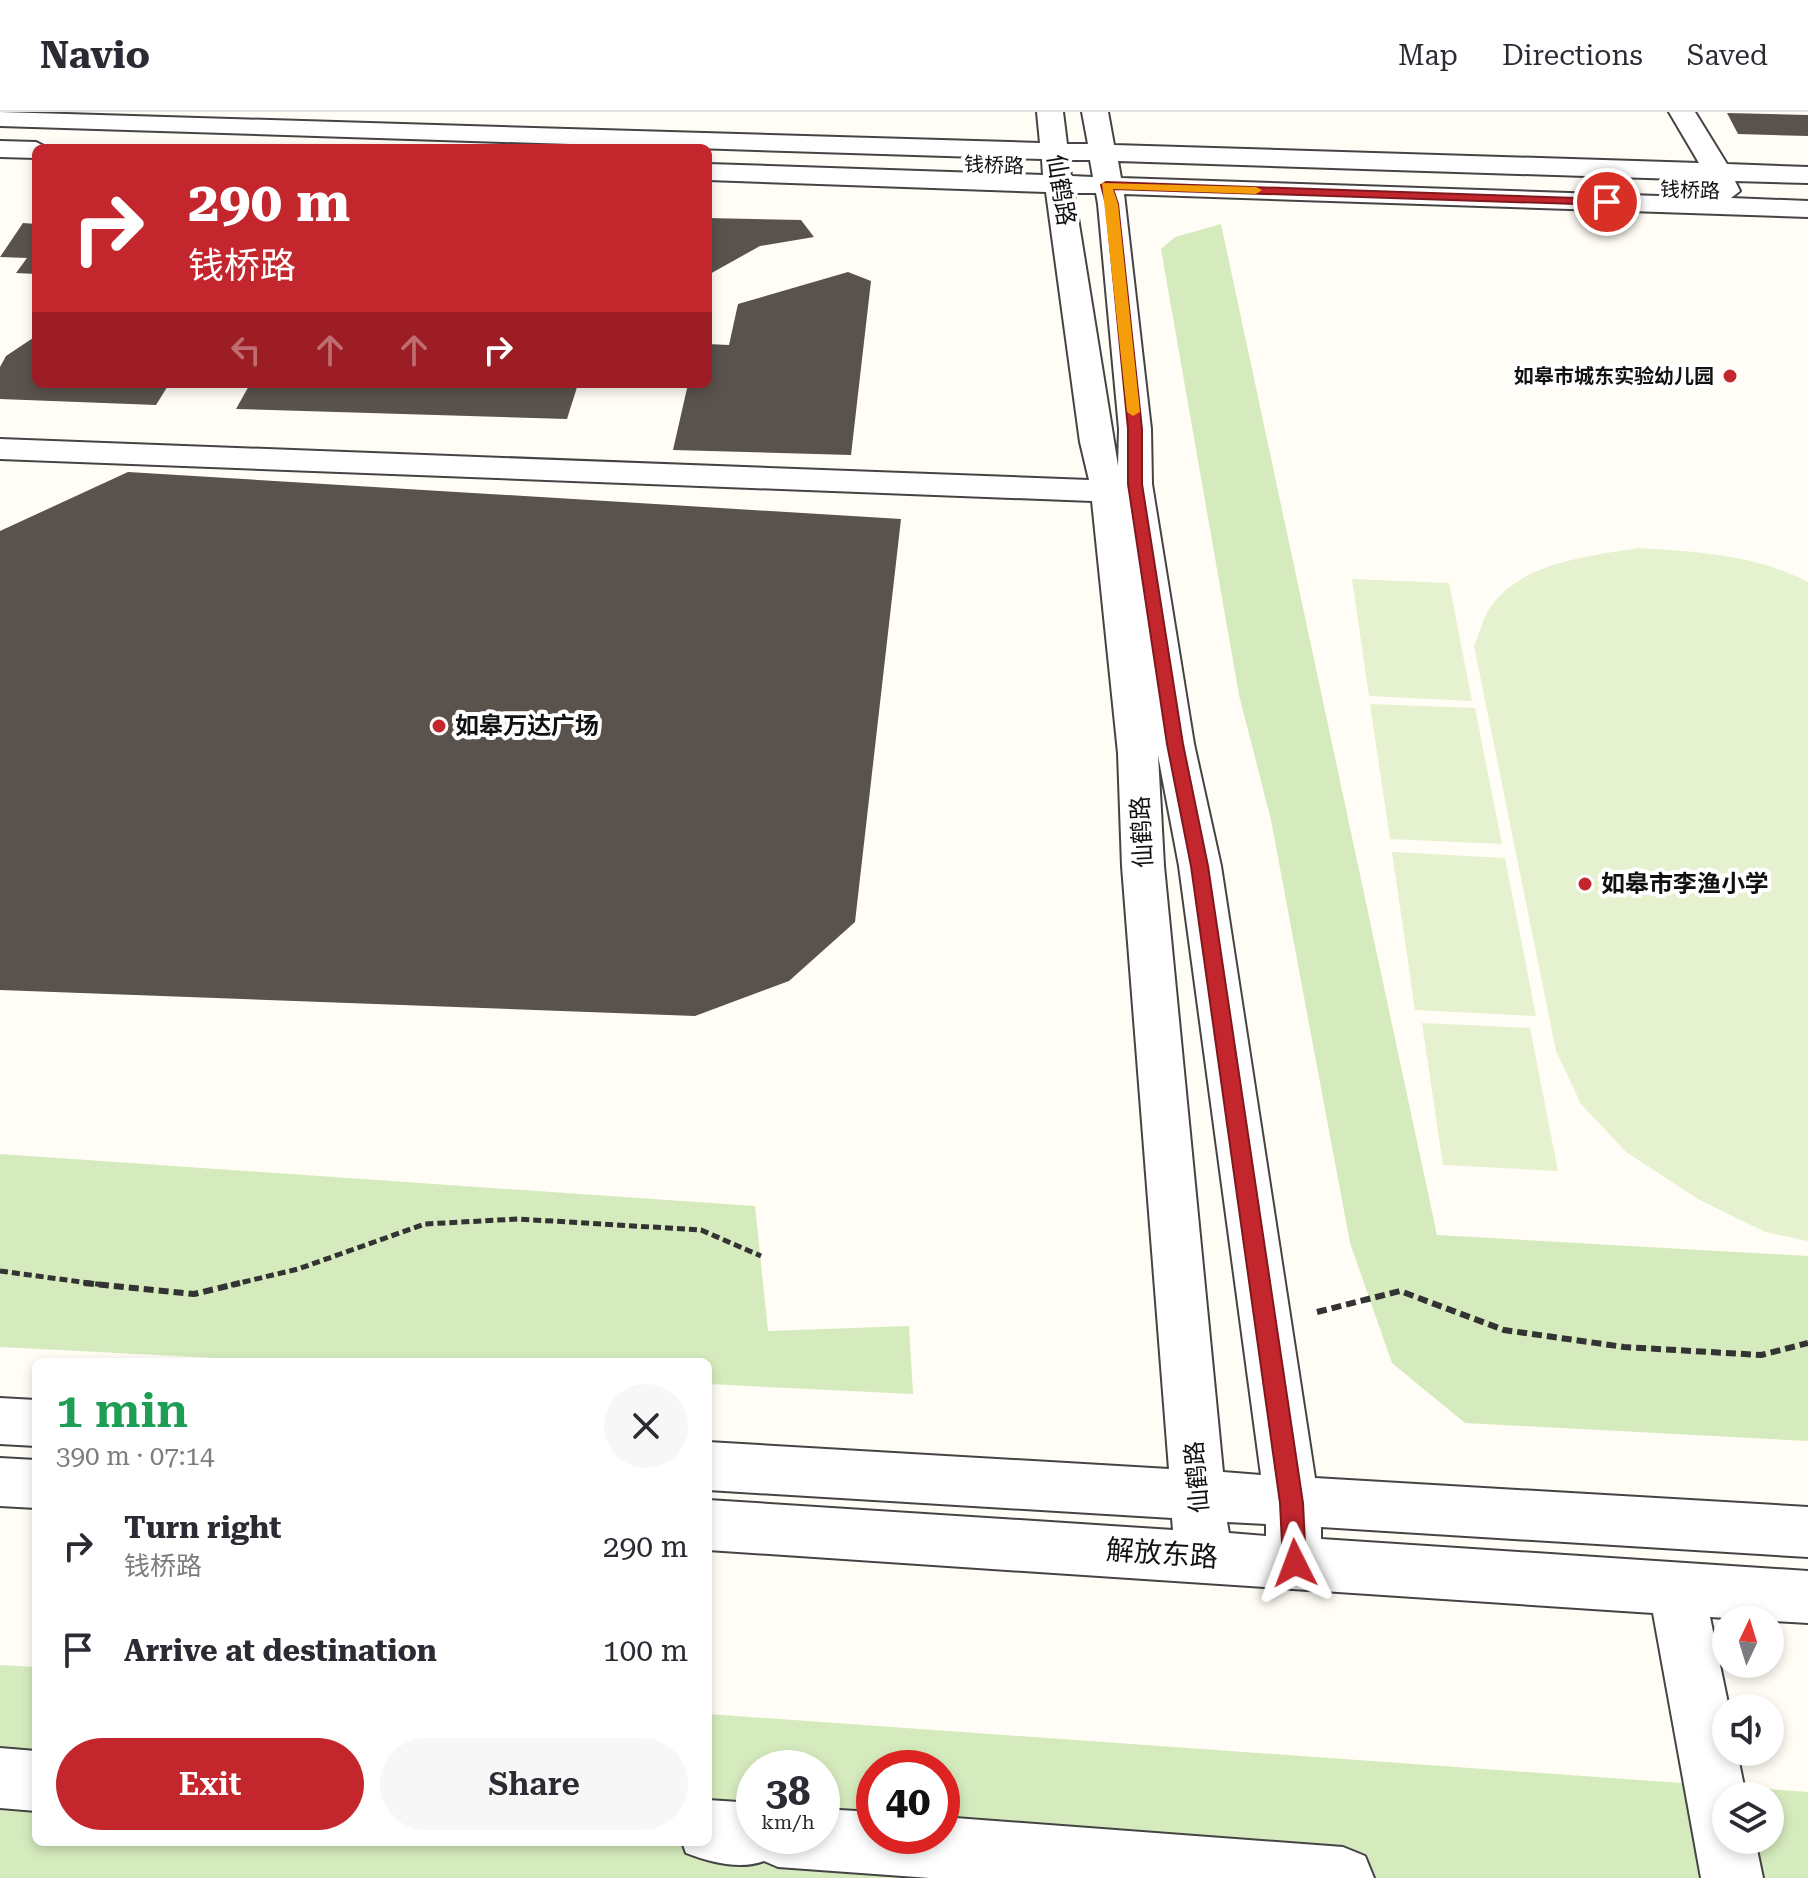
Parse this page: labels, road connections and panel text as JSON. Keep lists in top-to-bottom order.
{
  "streets": {
    "street": ["钱桥路", "仙鹤路", "解放东路"]
  },
  "crossings": [
    ["钱桥路", "仙鹤路"],
    ["仙鹤路", "解放东路"]
  ],
  "places": ["如皋市城东实验幼儿园", "如皋万达广场", "如皋市李渔小学"],
  "north": "top",
  "page": {
    "header": "Navio",
    "nav": ["Map", "Directions", "Saved"],
    "turn": ["290 m", "钱桥路"],
    "heading": ["1 min", "390 m · 07:14"],
    "list": [
      {
        "name": "Turn right",
        "note": "钱桥路",
        "value": "290 m"
      },
      {
        "name": "Arrive at destination",
        "value": "100 m"
      }
    ],
    "buttons": ["Exit", "Share"],
    "speed": "38 km/h",
    "limit": "40"
  }
}
